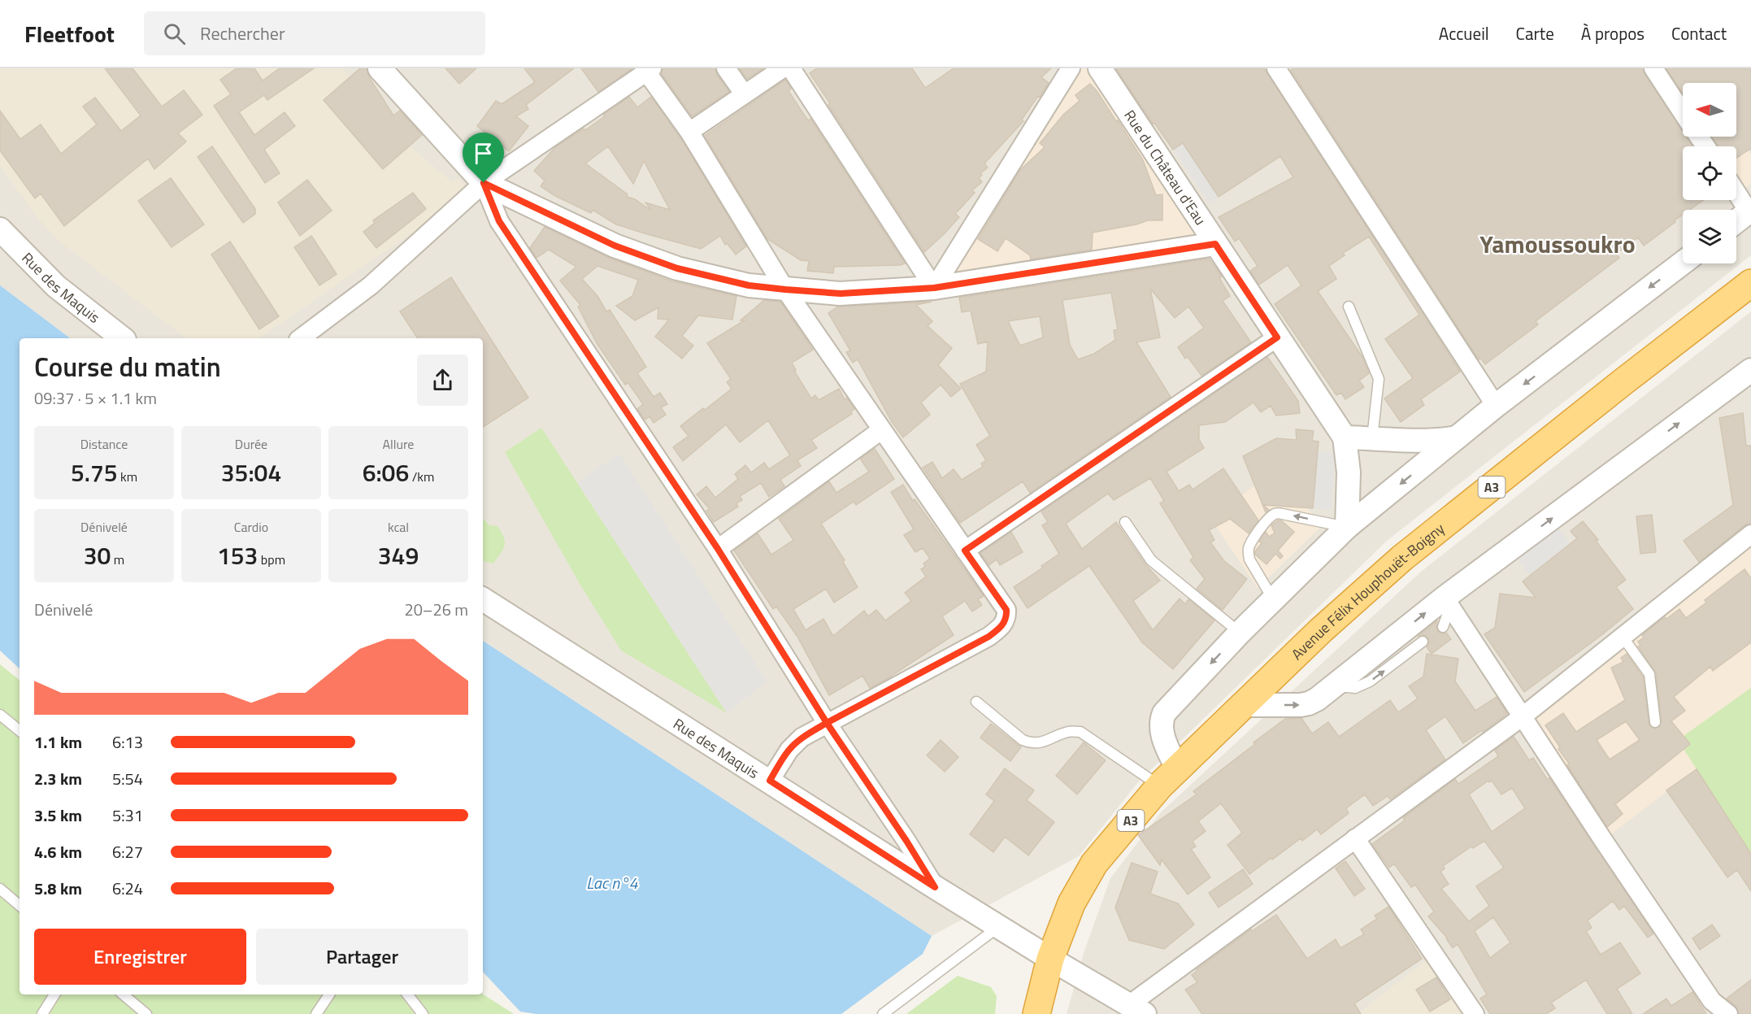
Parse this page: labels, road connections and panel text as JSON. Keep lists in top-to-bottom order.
{
  "streets": {
    "highway": ["A3", "Avenue Félix Houphouët-Boigny"],
    "street": ["Rue du Château d'Eau", "Rue des Maquis"]
  },
  "crossings": [
    ["Rue des Maquis", "A3"],
    ["Rue des Maquis", "Avenue Félix Houphouët-Boigny"],
    ["A3", "Avenue Félix Houphouët-Boigny"]
  ],
  "districts": ["Yamoussoukro"],
  "water": ["Lac n°4"],
  "north": "left",
  "page": {
    "header": "Fleetfoot",
    "search": "Rechercher",
    "nav": [
      "Accueil",
      "Carte",
      "À propos",
      "Contact"
    ],
    "heading": ["Course du matin", "09:37 · 5 × 1.1 km"],
    "stats": [
      ["Distance", "5.75 km"],
      ["Durée", "35:04"],
      ["Allure", "6:06 /km"],
      ["Dénivelé", "30 m"],
      ["Cardio", "153 bpm"],
      ["kcal", "349"]
    ],
    "chart": ["Dénivelé", "20–26 m"],
    "list": [
      {
        "name": "1.1 km",
        "note": "6:13"
      },
      {
        "name": "2.3 km",
        "note": "5:54"
      },
      {
        "name": "3.5 km",
        "note": "5:31"
      },
      {
        "name": "4.6 km",
        "note": "6:27"
      },
      {
        "name": "5.8 km",
        "note": "6:24"
      }
    ],
    "buttons": ["Enregistrer", "Partager"]
  }
}
